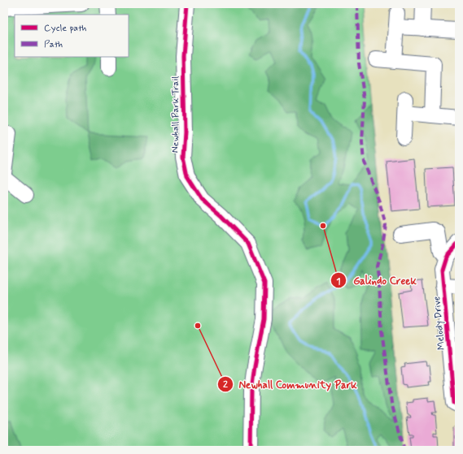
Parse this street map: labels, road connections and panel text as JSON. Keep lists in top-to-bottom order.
{
  "streets": {
    "street": ["Newhall Park Trail", "Melody Drive"]
  },
  "places": ["Galindo Creek", "Newhall Community Park"],
  "legend": ["Cycle path", "Path"]
}
